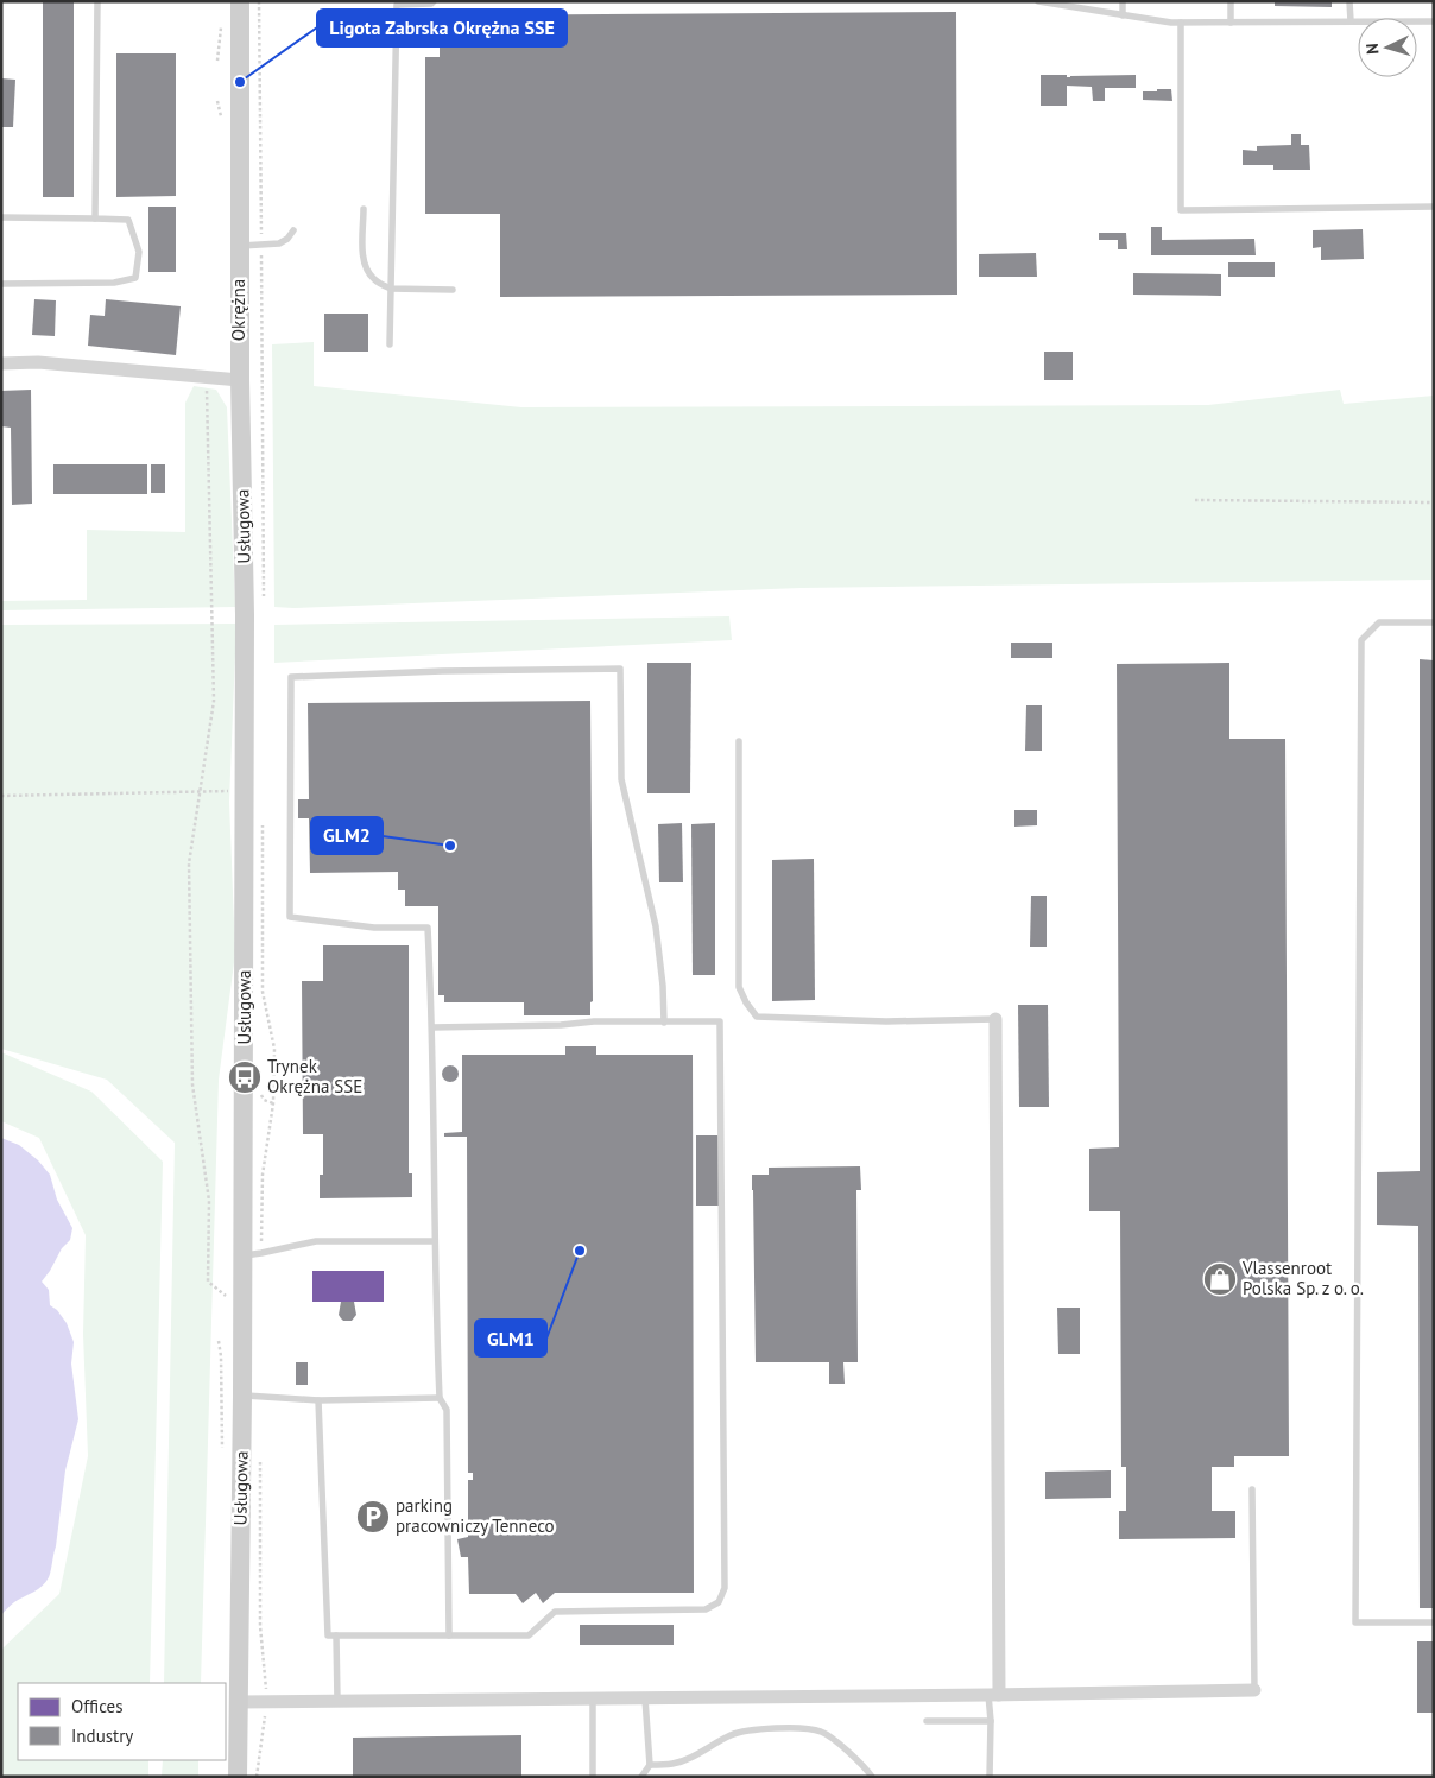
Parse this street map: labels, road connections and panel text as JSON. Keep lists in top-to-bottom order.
{
  "streets": {
    "street": ["Okrężna", "Usługowa"]
  },
  "crossings": [
    ["Okrężna", "Usługowa"]
  ],
  "places": {
    "other": ["Ligota Zabrska Okrężna SSE", "GLM2", "GLM1"],
    "bus stop": ["Trynek Okrężna SSE"],
    "shop": ["Vlassenroot Polska Sp. z o. o."],
    "parking": ["parking pracowniczy Tenneco"]
  },
  "legend": ["Offices", "Industry"],
  "north": "left"
}
